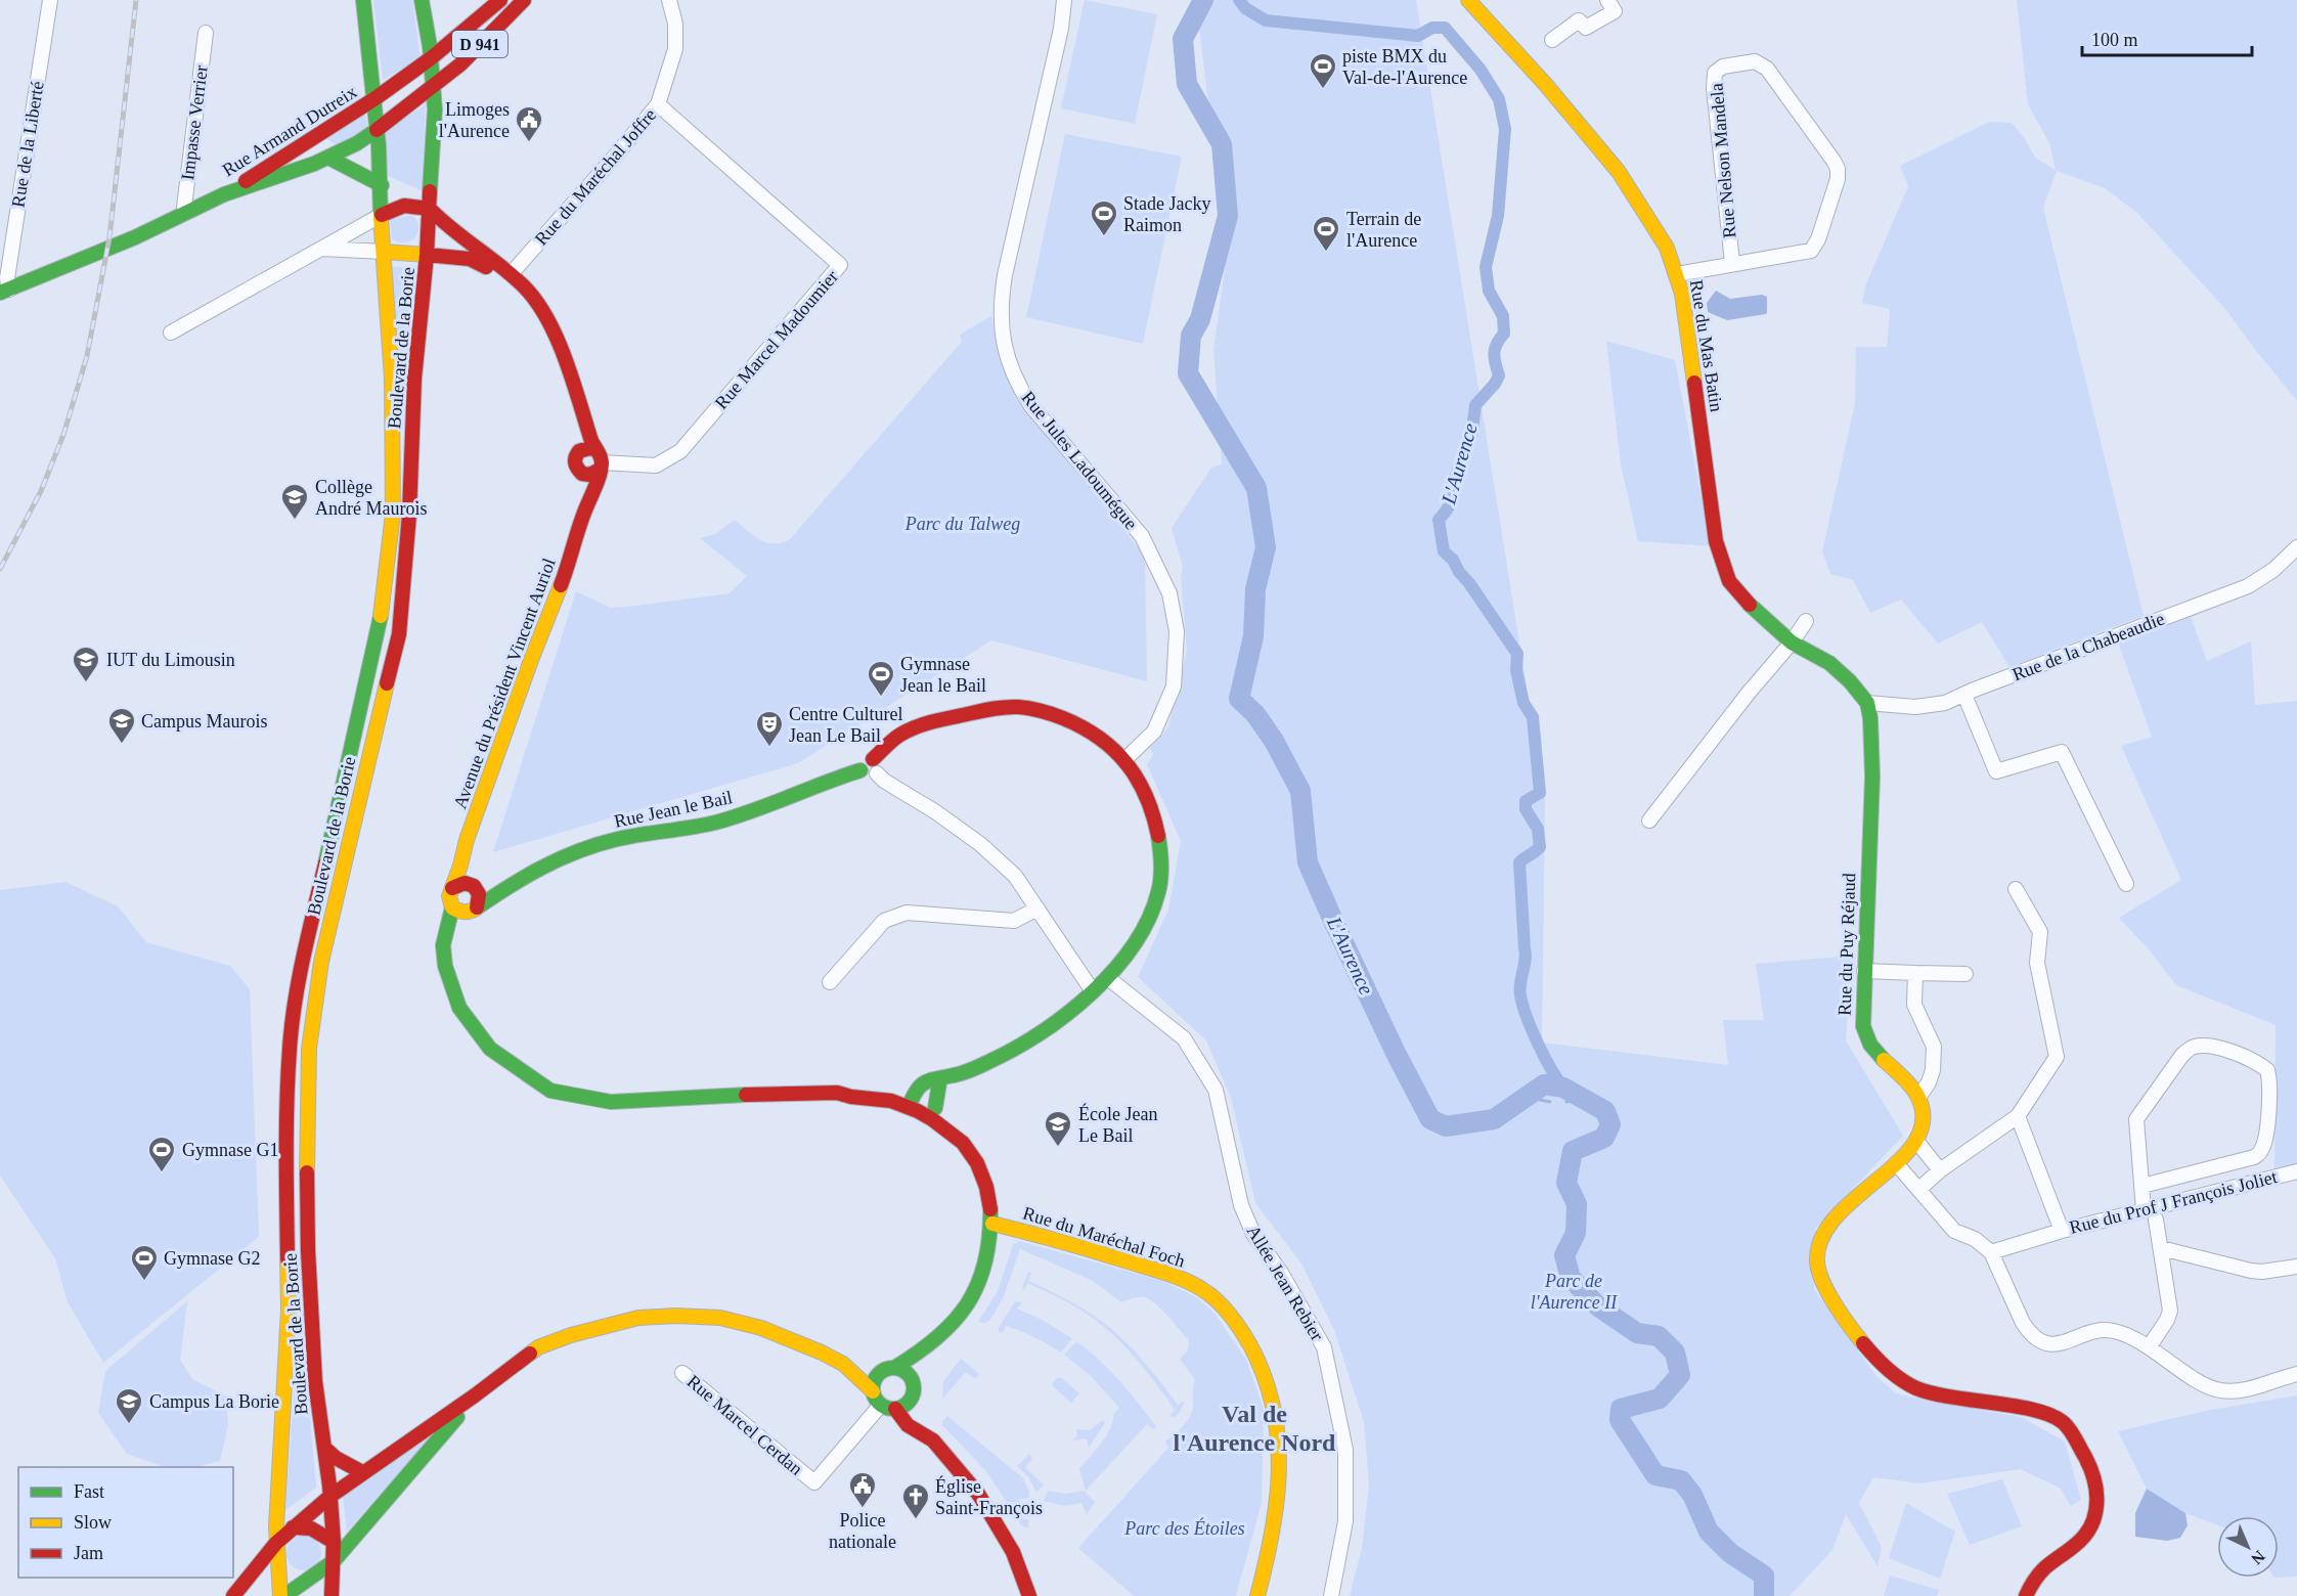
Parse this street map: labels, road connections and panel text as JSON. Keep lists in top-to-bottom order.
{
  "streets": {
    "street": [
      "D 941",
      "Impasse Verrier",
      "Rue Armand Dutreix",
      "Rue de la Liberté",
      "Rue Nelson Mandela",
      "Rue du Maréchal Joffre",
      "Rue Marcel Madoumier",
      "Rue du Mas Batin",
      "Boulevard de la Borie",
      "Rue Jules Ladoumégue",
      "Rue de la Chabeaudie",
      "Avenue du Président Vincent Auriol",
      "Rue Jean le Bail",
      "Rue du Puy Réjaud",
      "Rue du Prof J François Joliet",
      "Rue du Maréchal Foch",
      "Allée Jean Rebier",
      "Rue Marcel Cerdan"
    ]
  },
  "crossings": [
    ["D 941", "Rue Armand Dutreix"],
    ["D 941", "Boulevard de la Borie"],
    ["Rue Armand Dutreix", "Boulevard de la Borie"],
    ["Rue Nelson Mandela", "Rue du Mas Batin"],
    ["Rue du Maréchal Joffre", "Rue Marcel Madoumier"],
    ["Rue Marcel Madoumier", "Avenue du Président Vincent Auriol"],
    ["Rue du Mas Batin", "Rue de la Chabeaudie"],
    ["Rue du Mas Batin", "Rue du Puy Réjaud"],
    ["Rue de la Chabeaudie", "Rue du Puy Réjaud"],
    ["Avenue du Président Vincent Auriol", "Rue Jean le Bail"]
  ],
  "districts": ["Val de l'Aurence Nord"],
  "water": ["L'Aurence"],
  "parks": ["Parc du Talweg", "Parc de l'Aurence II", "Parc des Étoiles"],
  "places": {
    "sports": [
      "piste BMX du Val-de-l'Aurence",
      "Stade Jacky Raimon",
      "Terrain de l'Aurence",
      "Gymnase Jean le Bail",
      "Gymnase G1",
      "Gymnase G2"
    ],
    "public building": ["Limoges l'Aurence", "Police nationale"],
    "school or university": [
      "Collège André Maurois",
      "IUT du Limousin",
      "Campus Maurois",
      "École Jean Le Bail",
      "Campus La Borie"
    ],
    "theatre": ["Centre Culturel Jean Le Bail"],
    "church": ["Église Saint-François"]
  },
  "legend": ["Fast", "Slow", "Jam"],
  "scale_bar": "100 m",
  "north": "bottom right"
}
